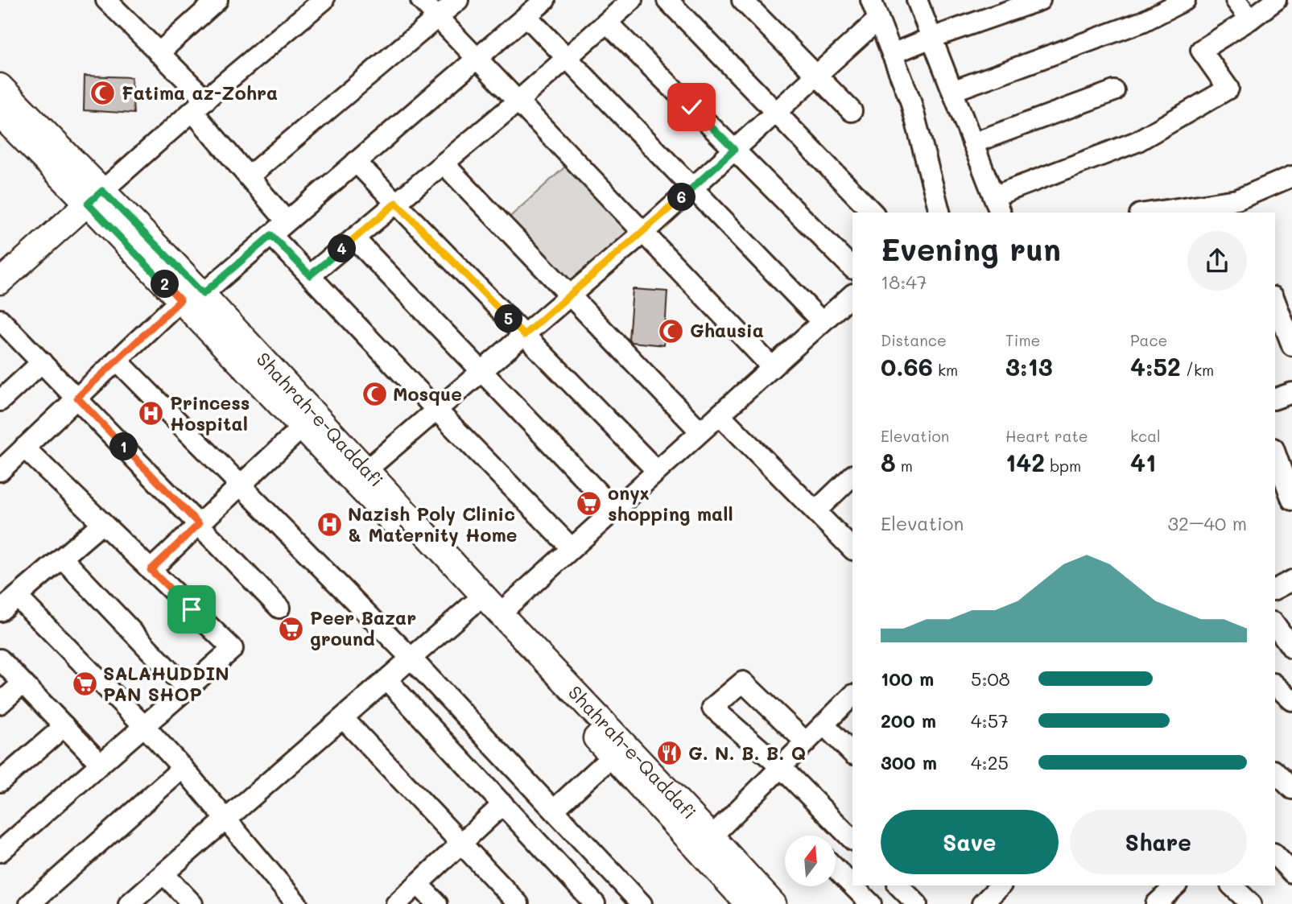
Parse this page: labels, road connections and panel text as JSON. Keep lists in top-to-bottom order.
{
  "streets": {
    "main road": ["Shahrah-e-Qaddafi"]
  },
  "places": {
    "mosque": ["Fatima az-Zohra", "Ghausia", "Mosque"],
    "hospital": ["Princess Hospital", "Nazish Poly Clinic & Maternity Home"],
    "supermarket": ["onyx shopping mall", "Peer Bazar ground", "SALAHUDDIN PAN SHOP"],
    "restaurant": ["G. N. B. B. Q"]
  },
  "north": "top",
  "page": {
    "pins": [
      "6",
      "4",
      "2",
      "5",
      "1"
    ],
    "heading": ["Evening run", "18:47"],
    "stats": [
      ["Distance", "0.66 km"],
      ["Time", "3:13"],
      ["Pace", "4:52 /km"],
      ["Elevation", "8 m"],
      ["Heart rate", "142 bpm"],
      ["kcal", "41"]
    ],
    "chart": ["Elevation", "32–40 m"],
    "list": [
      {
        "name": "100 m",
        "note": "5:08"
      },
      {
        "name": "200 m",
        "note": "4:57"
      },
      {
        "name": "300 m",
        "note": "4:25"
      }
    ],
    "buttons": ["Save", "Share"]
  }
}
